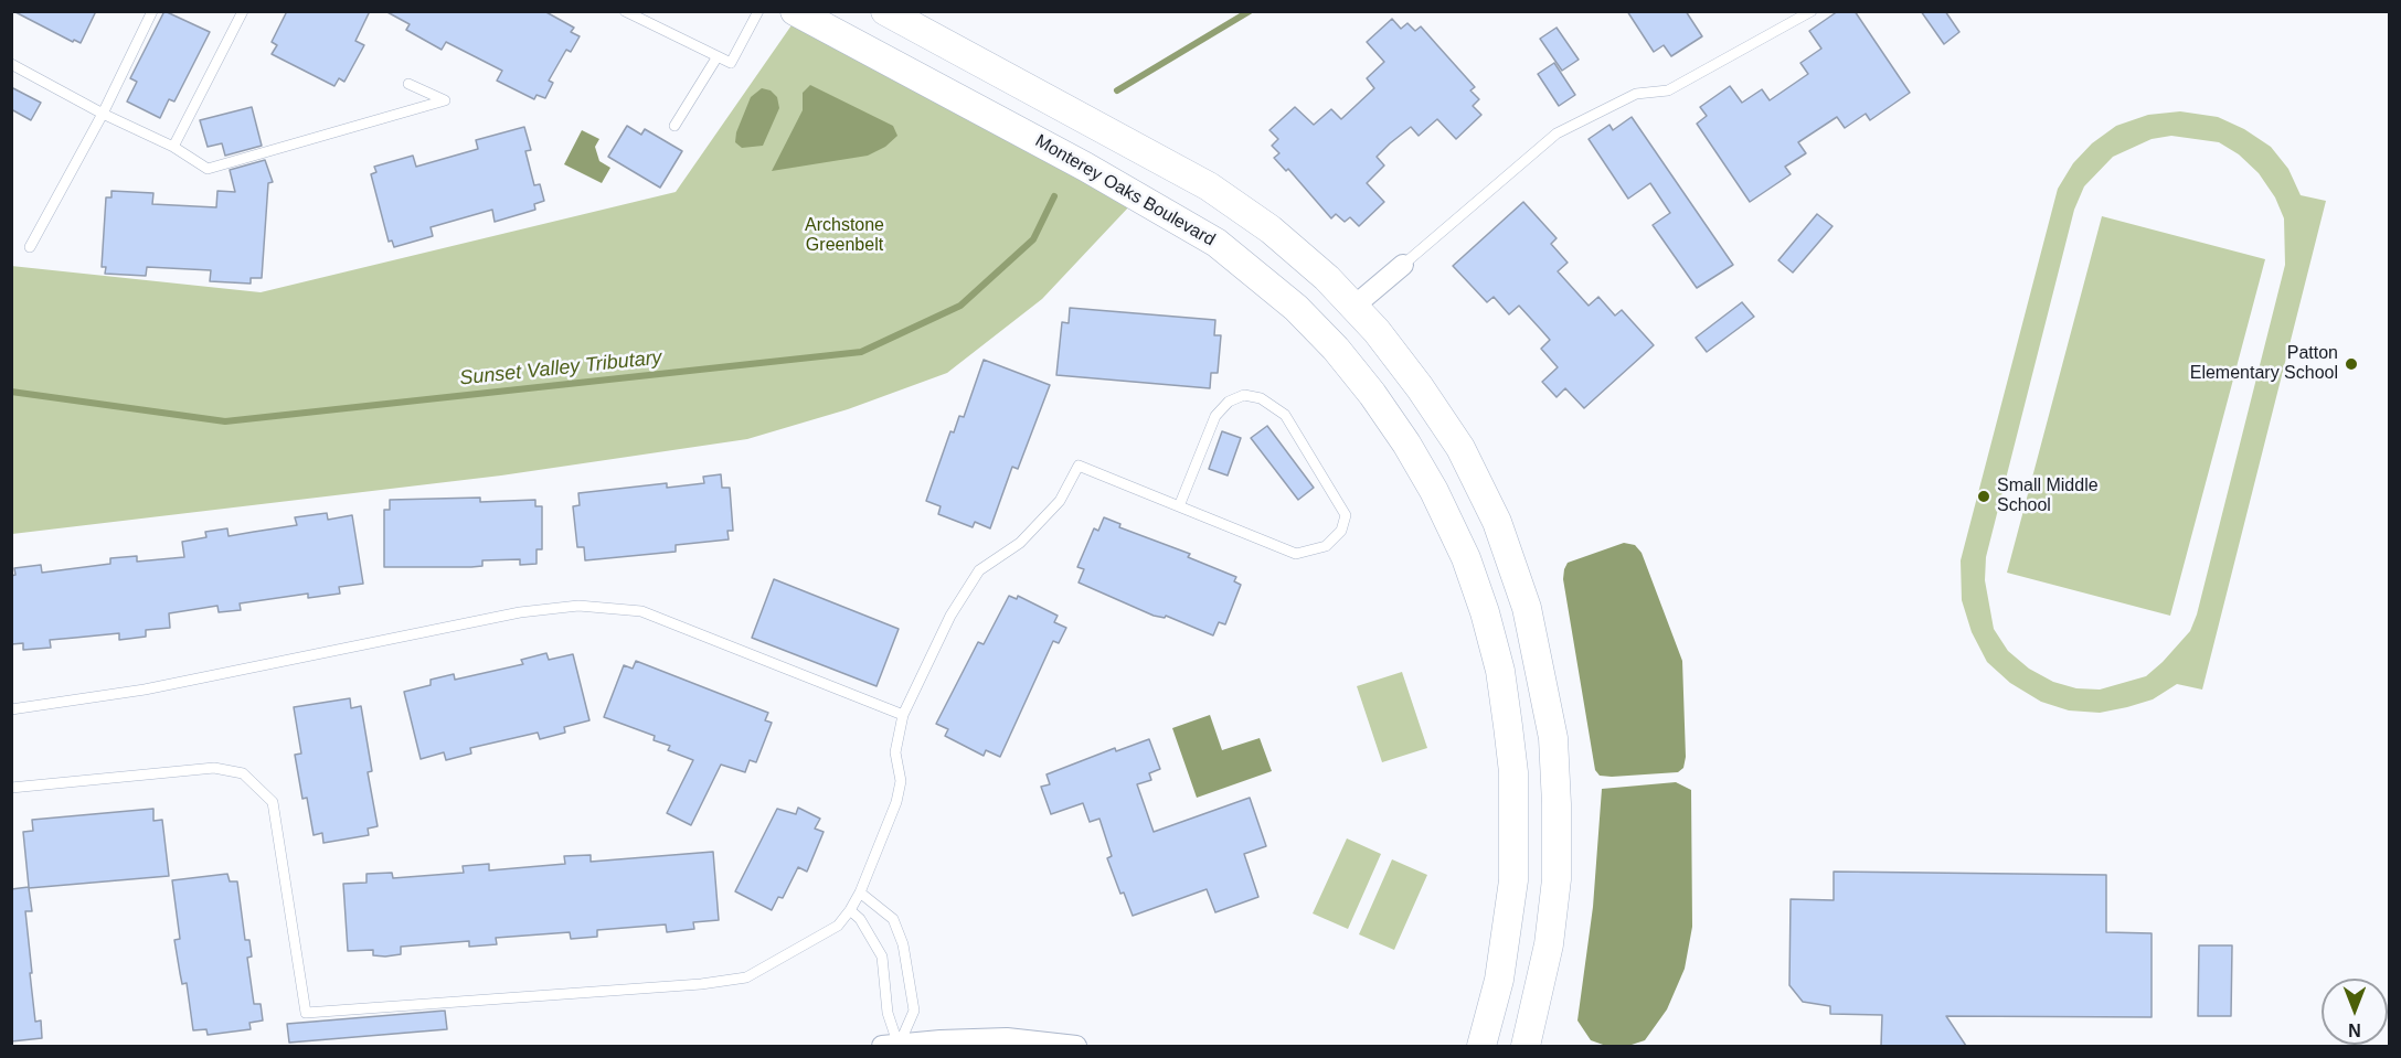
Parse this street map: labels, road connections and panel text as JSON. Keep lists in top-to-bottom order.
{
  "streets": {
    "street": ["Monterey Oaks Boulevard"]
  },
  "water": ["Sunset Valley Tributary"],
  "parks": ["Archstone Greenbelt"],
  "places": ["Patton Elementary School", "Small Middle School"],
  "north": "bottom"
}
